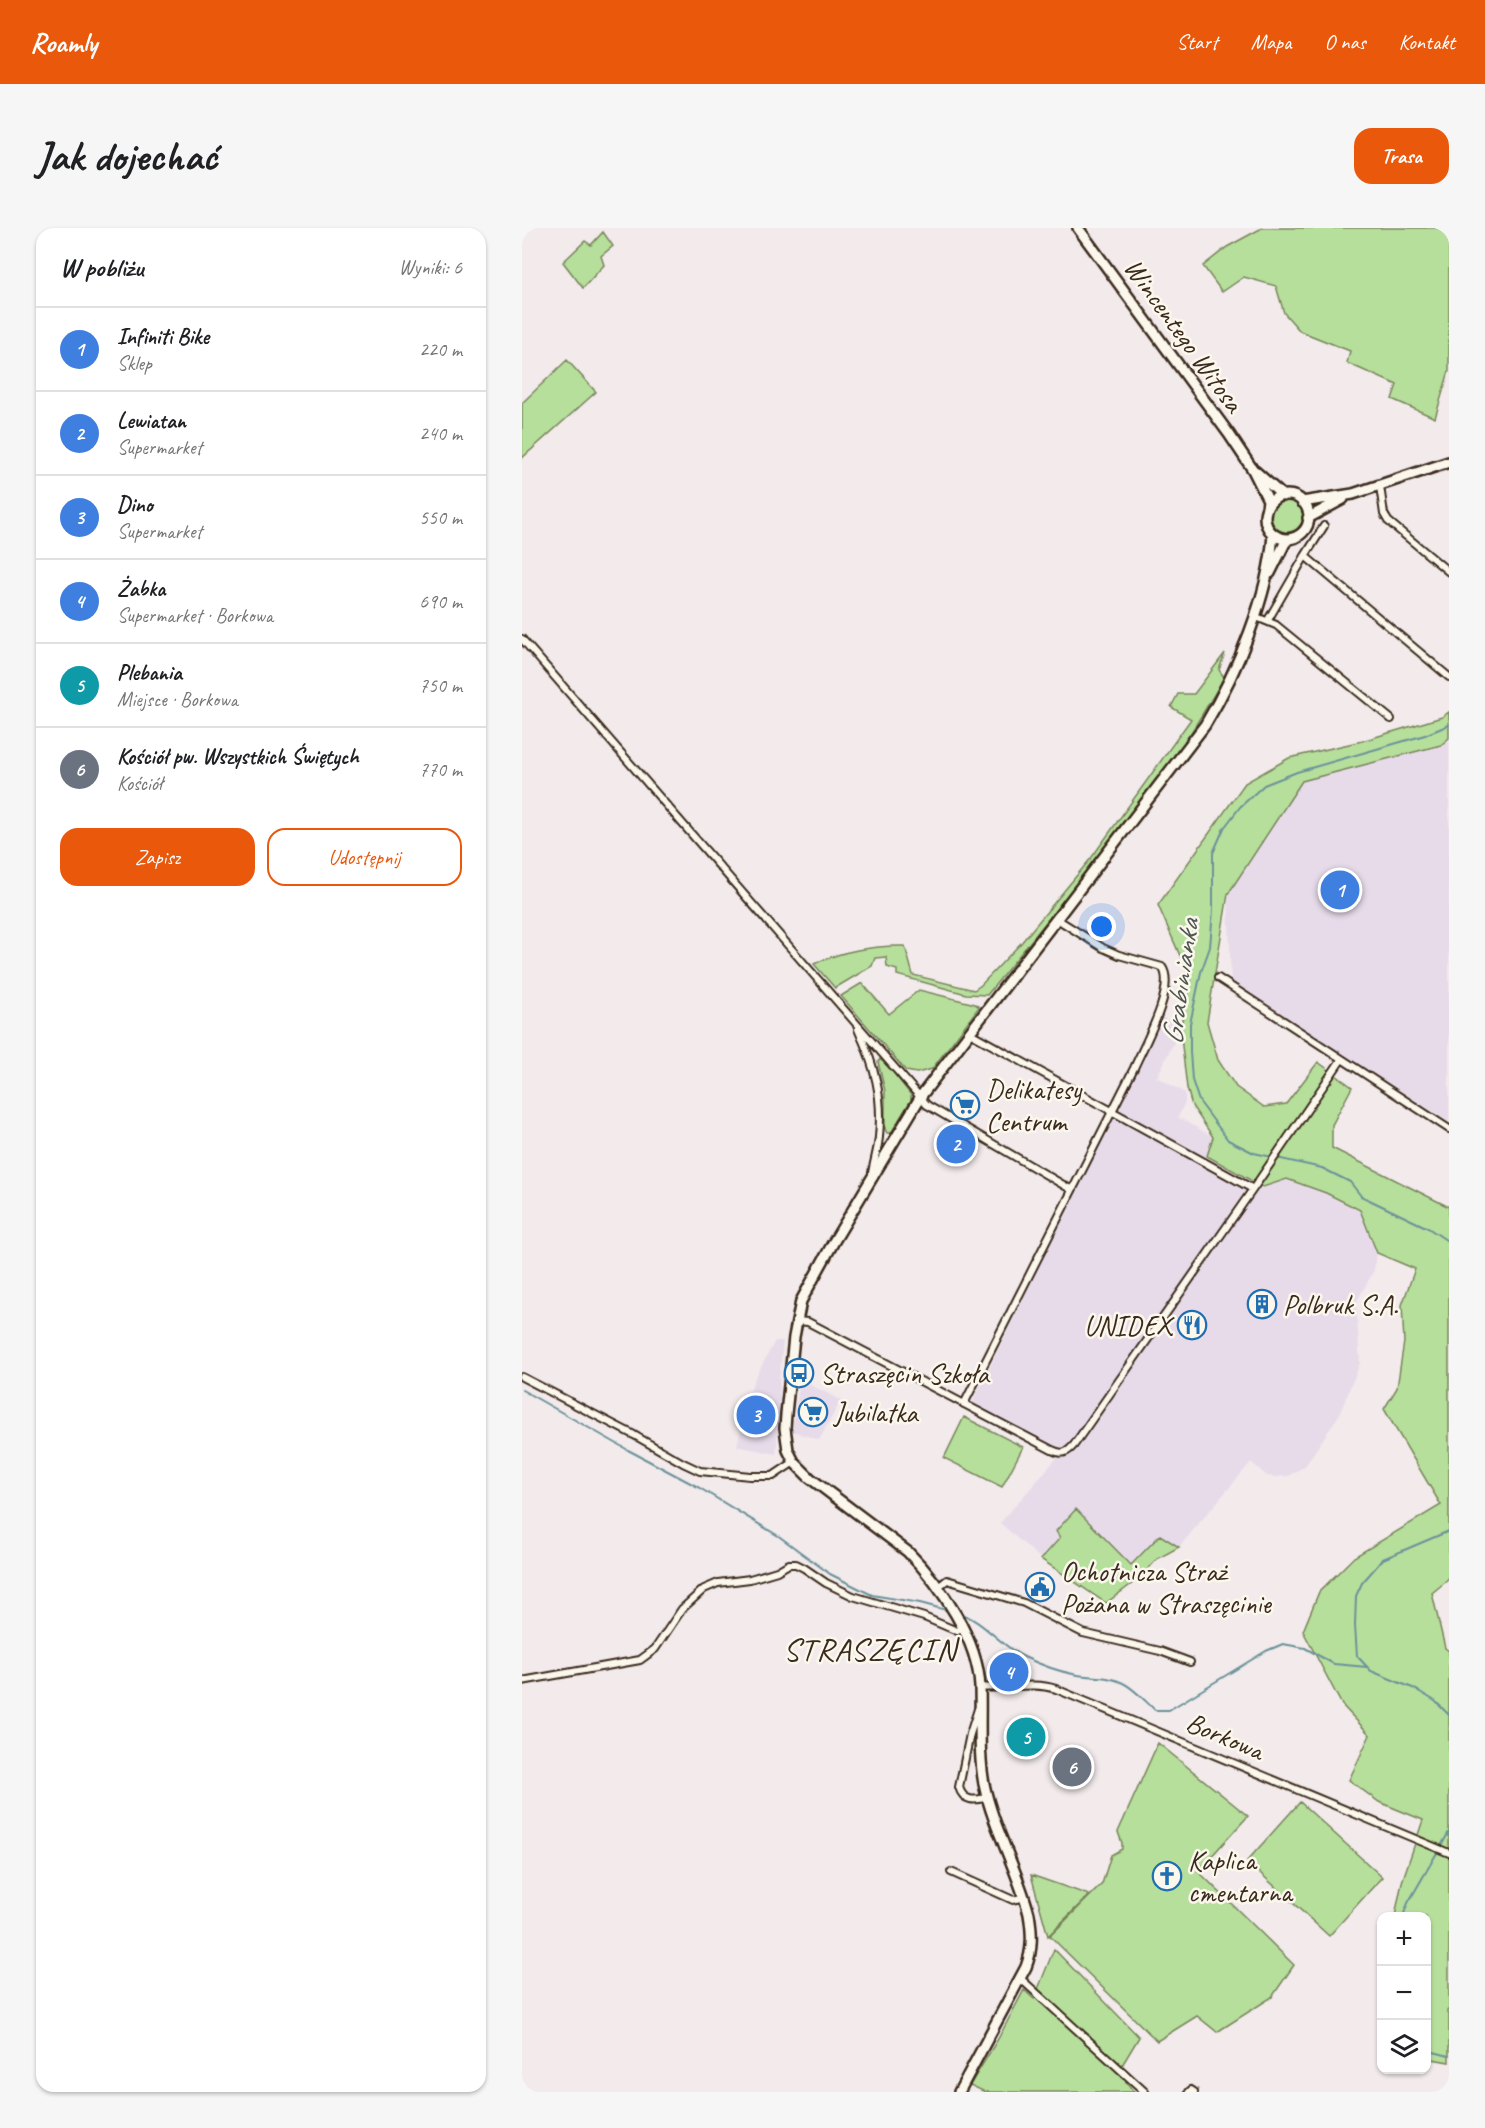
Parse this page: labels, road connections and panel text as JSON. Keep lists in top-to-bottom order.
{
  "streets": {
    "street": ["Wincentego Witosa", "Borkowa"]
  },
  "districts": ["STRASZĘCIN"],
  "water": ["Grabinianka"],
  "places": {
    "supermarket": ["Delikatesy Centrum", "Jubilatka"],
    "building": ["Polbruk S.A."],
    "restaurant": ["UNIDEX"],
    "bus stop": ["Straszęcin Szkoła"],
    "public building": ["Ochotnicza Straż Pożana w Straszęcinie"],
    "church": ["Kaplica cmentarna"]
  },
  "page": {
    "header": "Roamly",
    "nav": [
      "Start",
      "Mapa",
      "O nas",
      "Kontakt"
    ],
    "buttons": [
      "Trasa",
      ["Zapisz", "Udostępnij"]
    ],
    "title": "Jak dojechać",
    "heading": ["W pobliżu", "Wyniki: 6"],
    "list": [
      {
        "mark": "1",
        "name": "Infiniti Bike",
        "note": "Sklep",
        "value": "220 m"
      },
      {
        "mark": "2",
        "name": "Lewiatan",
        "note": "Supermarket",
        "value": "240 m"
      },
      {
        "mark": "3",
        "name": "Dino",
        "note": "Supermarket",
        "value": "550 m"
      },
      {
        "mark": "4",
        "name": "Żabka",
        "note": "Supermarket · Borkowa",
        "value": "690 m"
      },
      {
        "mark": "5",
        "name": "Plebania",
        "note": "Miejsce · Borkowa",
        "value": "750 m"
      },
      {
        "mark": "6",
        "name": "Kościół pw. Wszystkich Świętych",
        "note": "Kościół",
        "value": "770 m"
      }
    ],
    "pins": [
      "1",
      "2",
      "3",
      "4",
      "5",
      "6"
    ],
    "map_buttons": ["+", "−"]
  }
}
